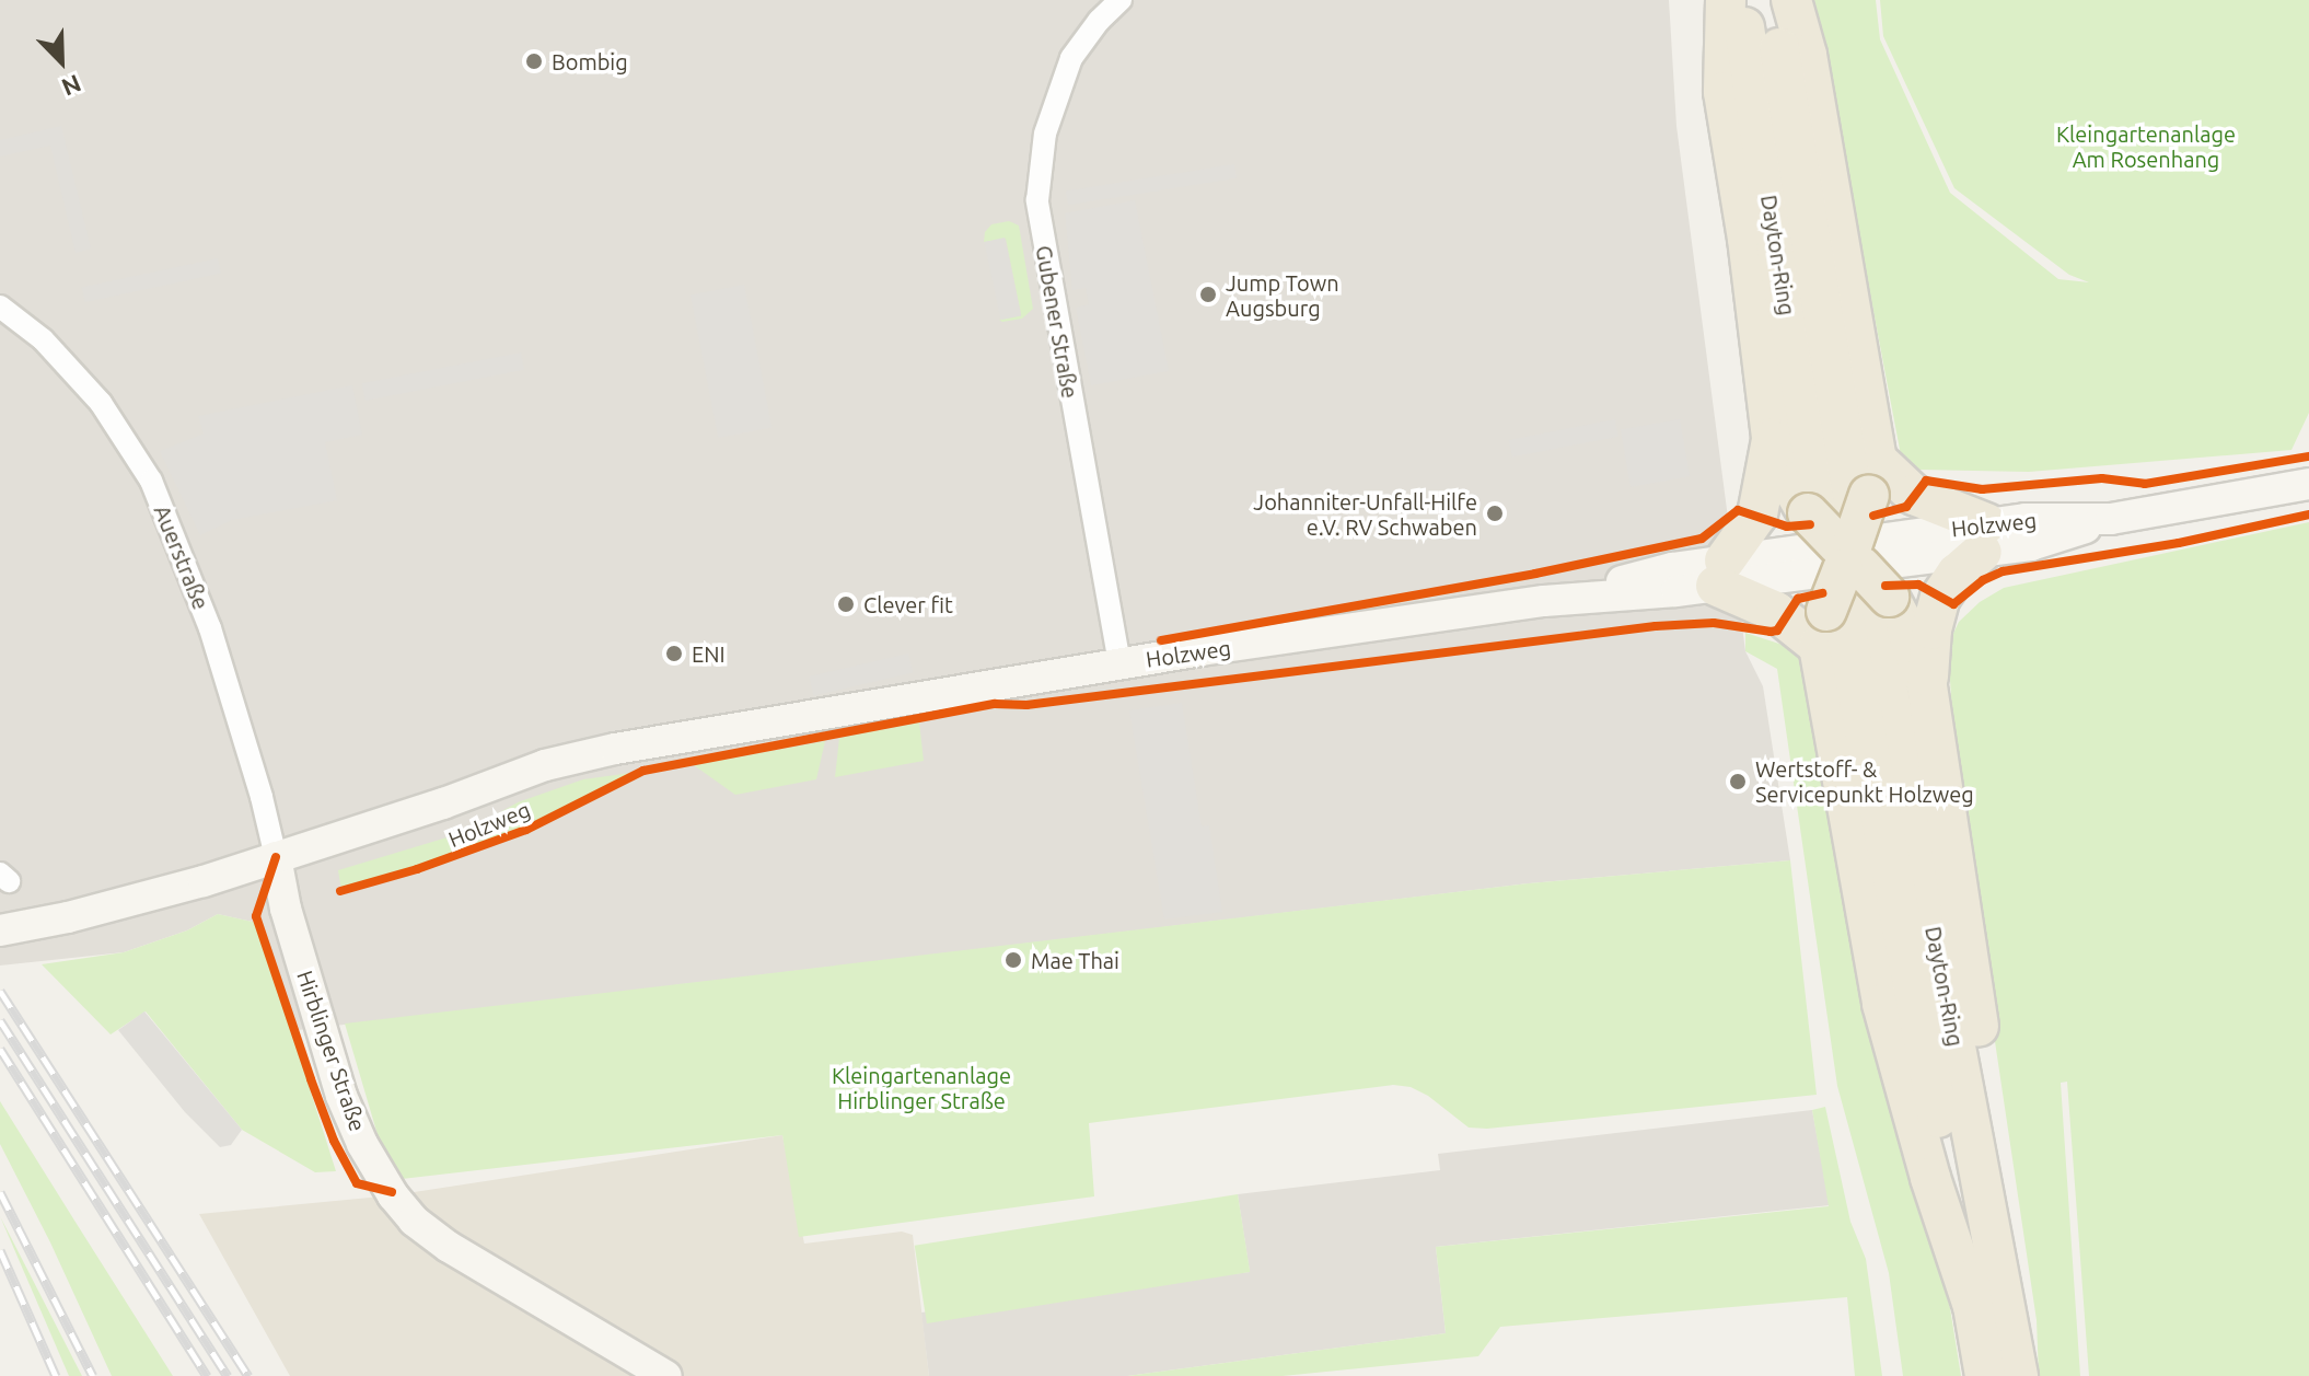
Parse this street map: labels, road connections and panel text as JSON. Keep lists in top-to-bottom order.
{
  "streets": {
    "highway": ["Dayton-Ring"],
    "main road": ["Holzweg", "Hirblinger Straße"],
    "street": ["Gubener Straße", "Auerstraße"]
  },
  "crossings": [
    ["Dayton-Ring", "Holzweg"],
    ["Gubener Straße", "Holzweg"],
    ["Holzweg", "Auerstraße"],
    ["Holzweg", "Hirblinger Straße"],
    ["Auerstraße", "Hirblinger Straße"]
  ],
  "parks": ["Kleingartenanlage Am Rosenhang", "Kleingartenanlage Hirblinger Straße"],
  "places": [
    "Bombig",
    "Jump Town Augsburg",
    "Johanniter-Unfall-Hilfe e.V. RV Schwaben",
    "Clever fit",
    "ENI",
    "Wertstoff- & Servicepunkt Holzweg",
    "Mae Thai"
  ],
  "north": "bottom right"
}
